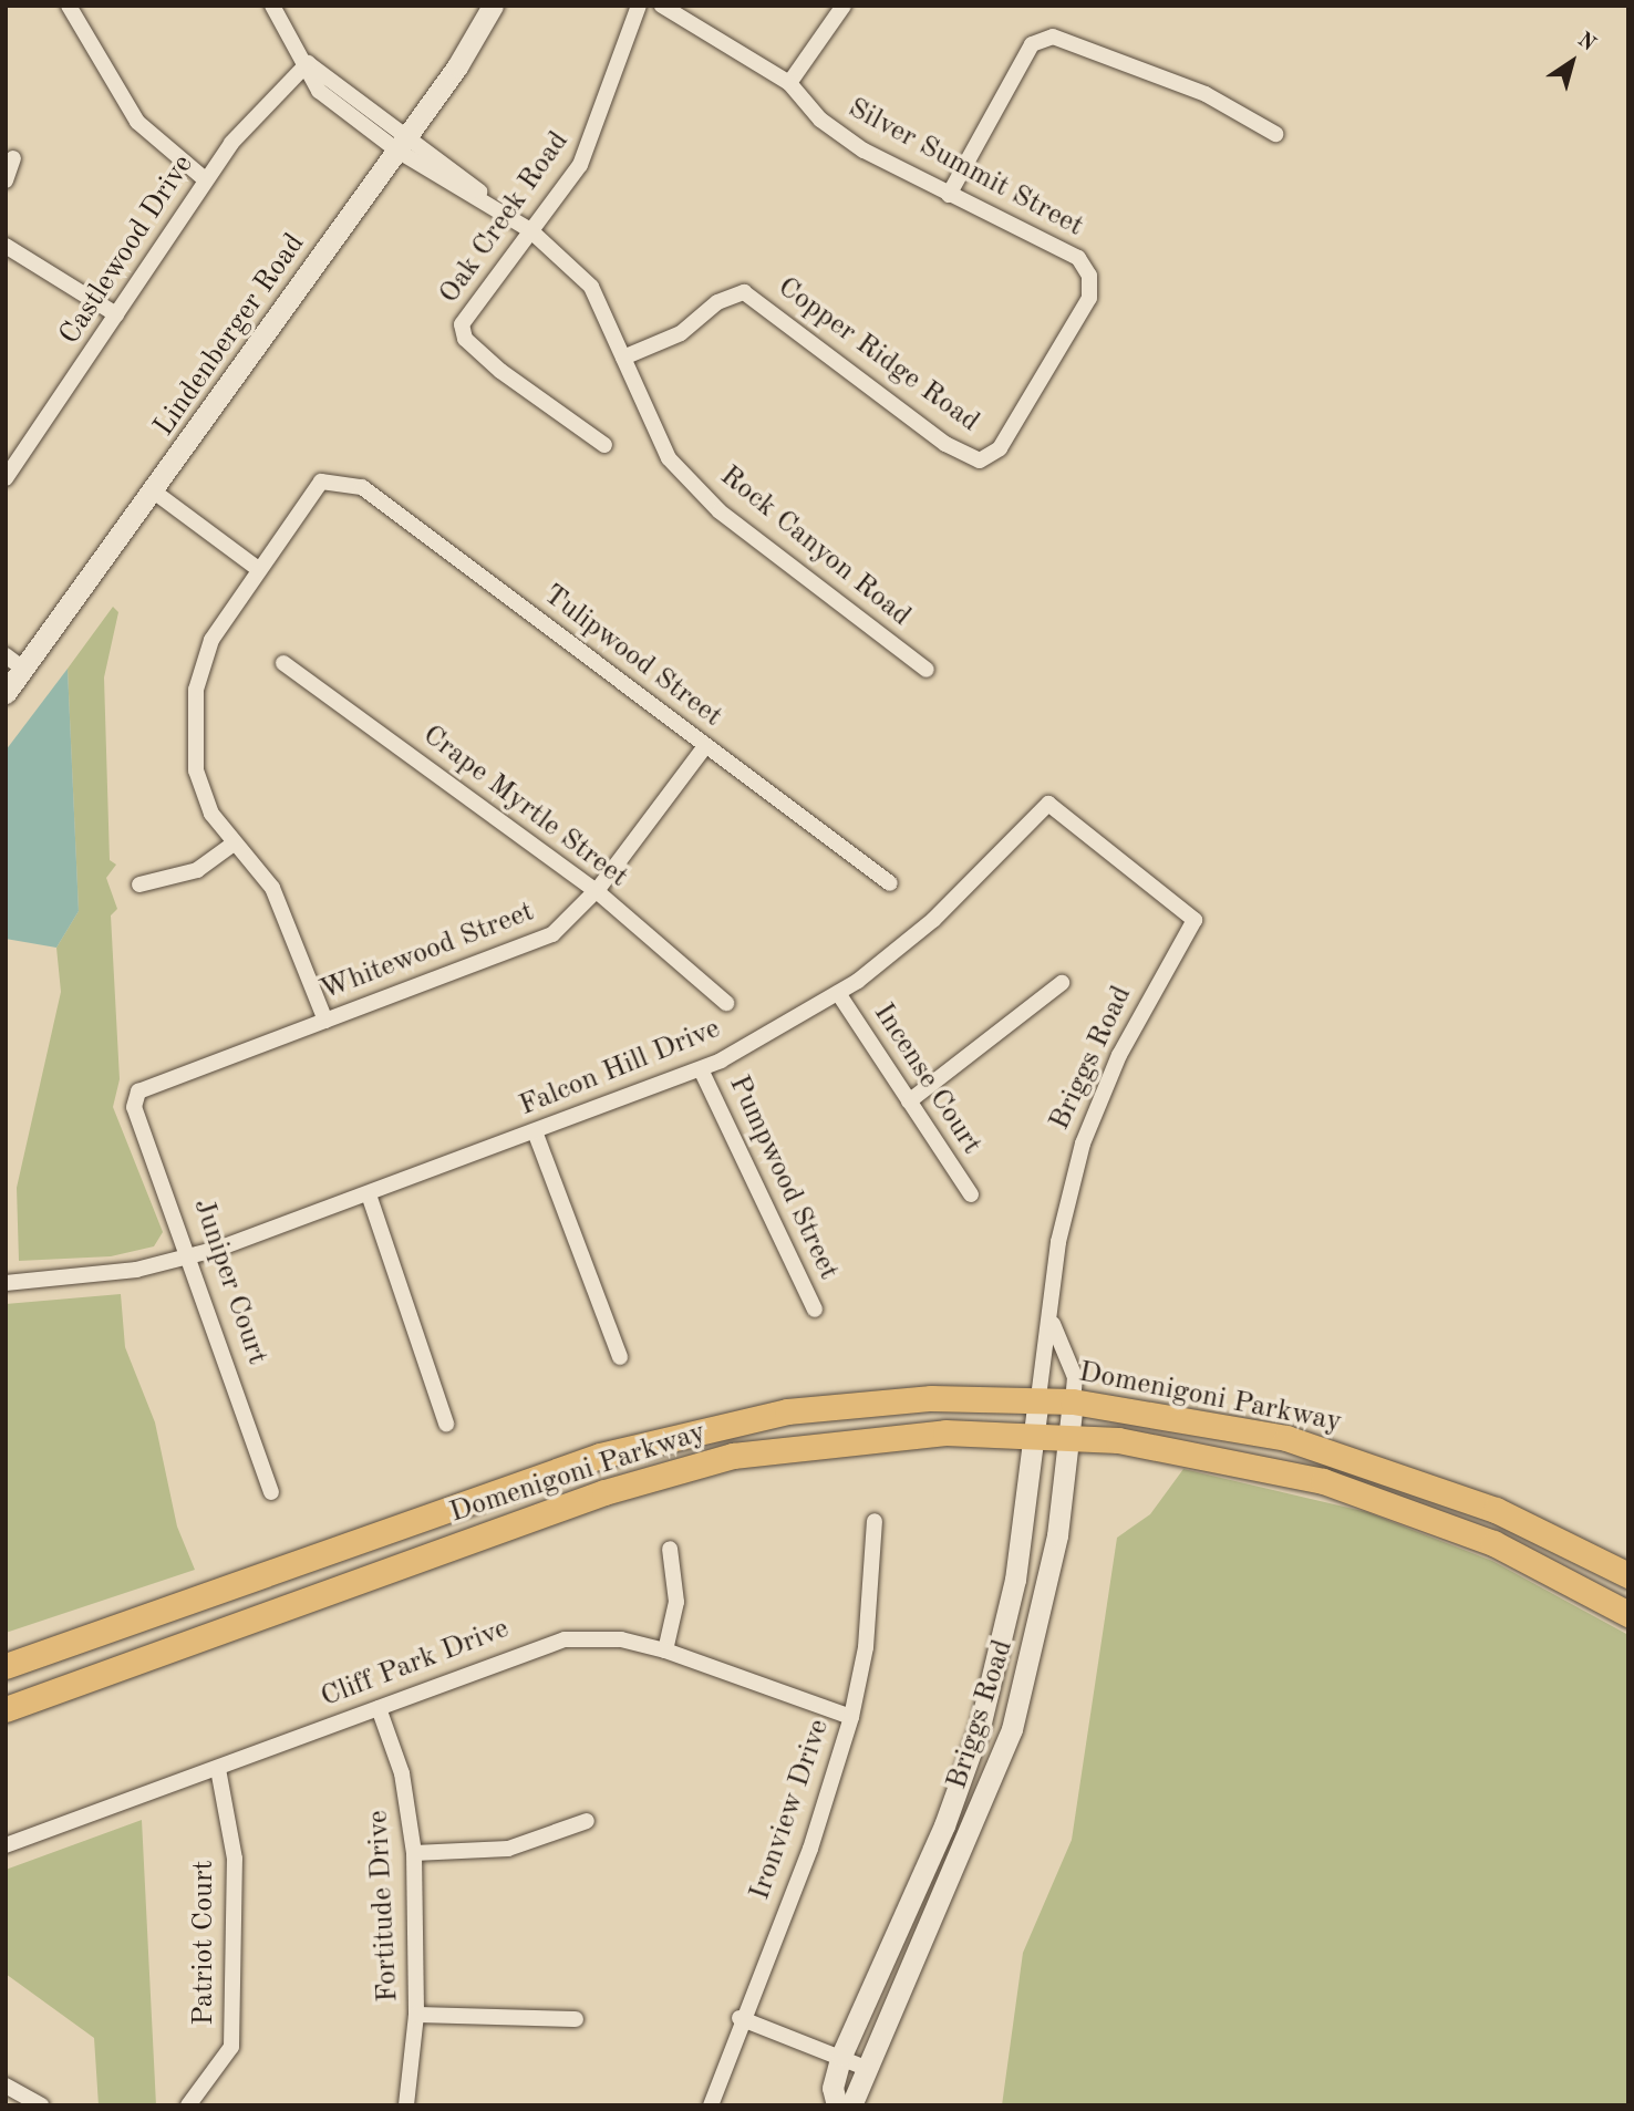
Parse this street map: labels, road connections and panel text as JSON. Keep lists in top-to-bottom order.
{
  "streets": {
    "main road": ["Lindenberger Road", "Briggs Road", "Domenigoni Parkway"],
    "street": [
      "Silver Summit Street",
      "Oak Creek Road",
      "Castlewood Drive",
      "Copper Ridge Road",
      "Rock Canyon Road",
      "Tulipwood Street",
      "Crape Myrtle Street",
      "Whitewood Street",
      "Falcon Hill Drive",
      "Incense Court",
      "Pumpwood Street",
      "Juniper Court",
      "Cliff Park Drive",
      "Ironview Drive",
      "Fortitude Drive",
      "Patriot Court"
    ]
  },
  "crossings": [
    ["Silver Summit Street", "Copper Ridge Road"],
    ["Oak Creek Road", "Rock Canyon Road"],
    ["Castlewood Drive", "Rock Canyon Road"],
    ["Lindenberger Road", "Rock Canyon Road"],
    ["Copper Ridge Road", "Rock Canyon Road"],
    ["Tulipwood Street", "Whitewood Street"],
    ["Crape Myrtle Street", "Whitewood Street"],
    ["Whitewood Street", "Juniper Court"],
    ["Briggs Road", "Falcon Hill Drive"],
    ["Briggs Road", "Domenigoni Parkway"],
    ["Falcon Hill Drive", "Incense Court"],
    ["Falcon Hill Drive", "Pumpwood Street"],
    ["Falcon Hill Drive", "Juniper Court"],
    ["Cliff Park Drive", "Ironview Drive"],
    ["Cliff Park Drive", "Fortitude Drive"],
    ["Cliff Park Drive", "Patriot Court"]
  ],
  "north": "top right"
}
